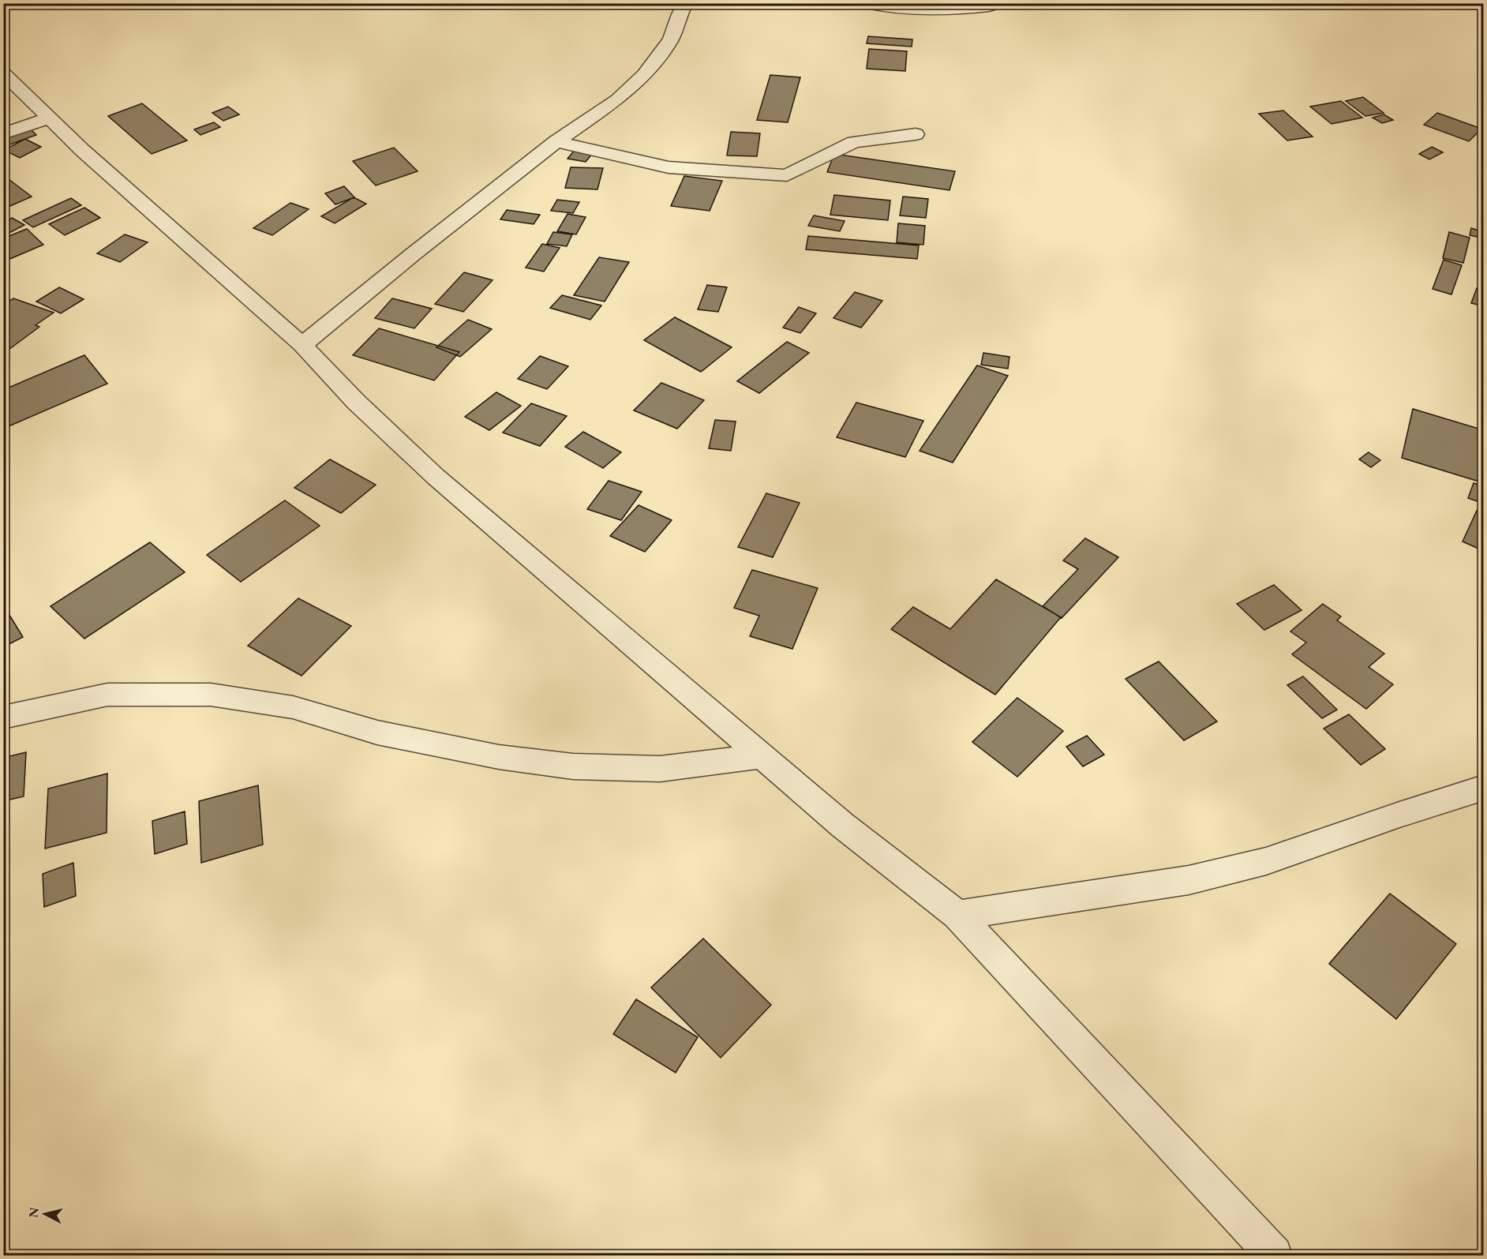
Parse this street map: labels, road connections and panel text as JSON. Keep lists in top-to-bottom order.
{
  "north": "left"
}
